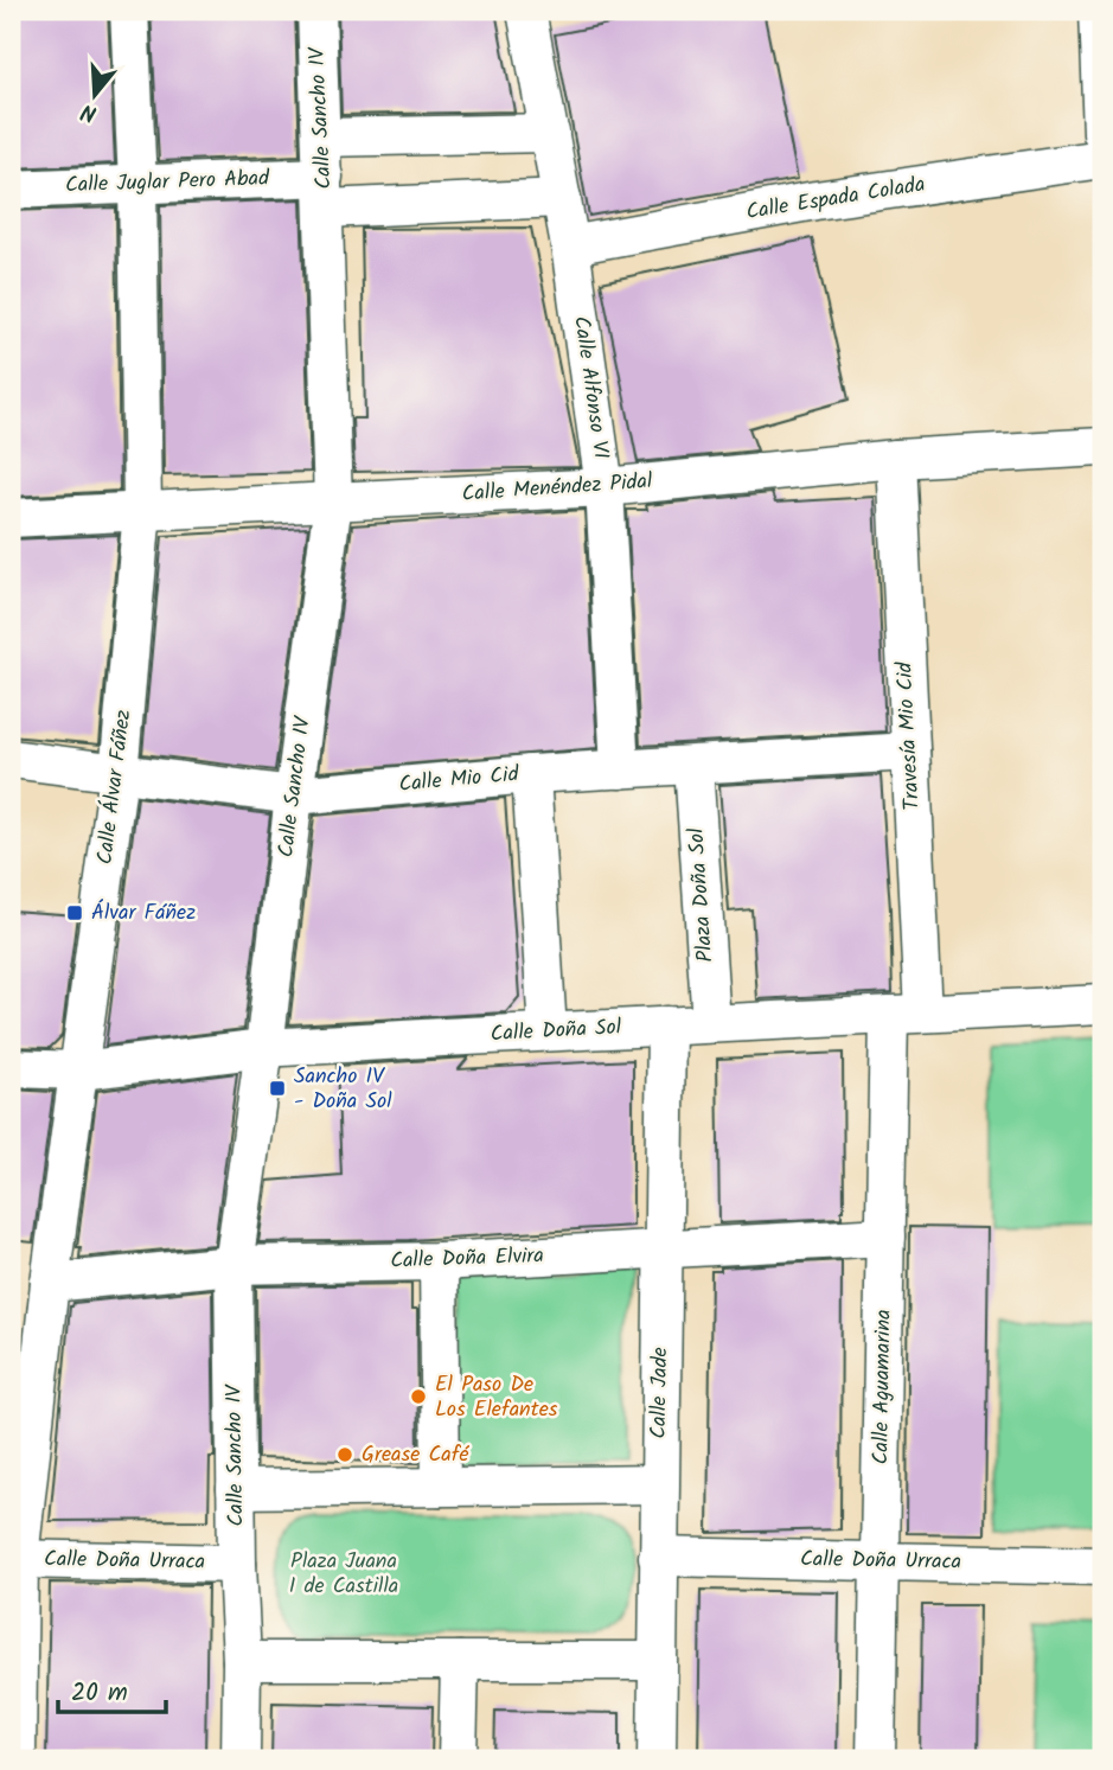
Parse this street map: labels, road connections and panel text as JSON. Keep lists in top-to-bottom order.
{
  "streets": {
    "street": [
      "Calle Sancho IV",
      "Calle Juglar Pero Abad",
      "Calle Espada Colada",
      "Calle Alfonso VI",
      "Calle Menéndez Pidal",
      "Travesía Mio Cid",
      "Calle Mio Cid",
      "Calle Álvar Fáñez",
      "Plaza Doña Sol",
      "Calle Doña Sol",
      "Calle Doña Elvira",
      "Calle Aguamarina",
      "Calle Jade",
      "Calle Doña Urraca"
    ]
  },
  "crossings": [
    ["Calle Sancho IV", "Calle Juglar Pero Abad"],
    ["Calle Sancho IV", "Calle Menéndez Pidal"],
    ["Calle Sancho IV", "Calle Mio Cid"],
    ["Calle Sancho IV", "Calle Doña Sol"],
    ["Calle Sancho IV", "Calle Doña Elvira"],
    ["Calle Sancho IV", "Calle Doña Urraca"],
    ["Calle Juglar Pero Abad", "Calle Alfonso VI"],
    ["Calle Juglar Pero Abad", "Calle Álvar Fáñez"],
    ["Calle Espada Colada", "Calle Alfonso VI"],
    ["Calle Alfonso VI", "Calle Menéndez Pidal"],
    ["Calle Alfonso VI", "Calle Mio Cid"],
    ["Calle Menéndez Pidal", "Travesía Mio Cid"],
    ["Calle Menéndez Pidal", "Calle Álvar Fáñez"],
    ["Travesía Mio Cid", "Calle Mio Cid"],
    ["Travesía Mio Cid", "Calle Doña Sol"],
    ["Travesía Mio Cid", "Calle Aguamarina"],
    ["Calle Mio Cid", "Calle Álvar Fáñez"],
    ["Calle Mio Cid", "Plaza Doña Sol"],
    ["Calle Álvar Fáñez", "Calle Doña Sol"],
    ["Calle Álvar Fáñez", "Calle Doña Elvira"],
    ["Calle Álvar Fáñez", "Calle Doña Urraca"],
    ["Plaza Doña Sol", "Calle Doña Sol"],
    ["Calle Doña Sol", "Calle Aguamarina"],
    ["Calle Doña Sol", "Calle Jade"],
    ["Calle Doña Elvira", "Calle Aguamarina"],
    ["Calle Doña Elvira", "Calle Jade"],
    ["Calle Aguamarina", "Calle Doña Urraca"],
    ["Calle Jade", "Calle Doña Urraca"]
  ],
  "parks": ["Plaza Juana I de Castilla"],
  "places": {
    "transit": ["Álvar Fáñez", "Sancho IV - Doña Sol"],
    "other": ["El Paso De Los Elefantes", "Grease Café"]
  },
  "scale_bar": "20 m",
  "north": "bottom"
}
